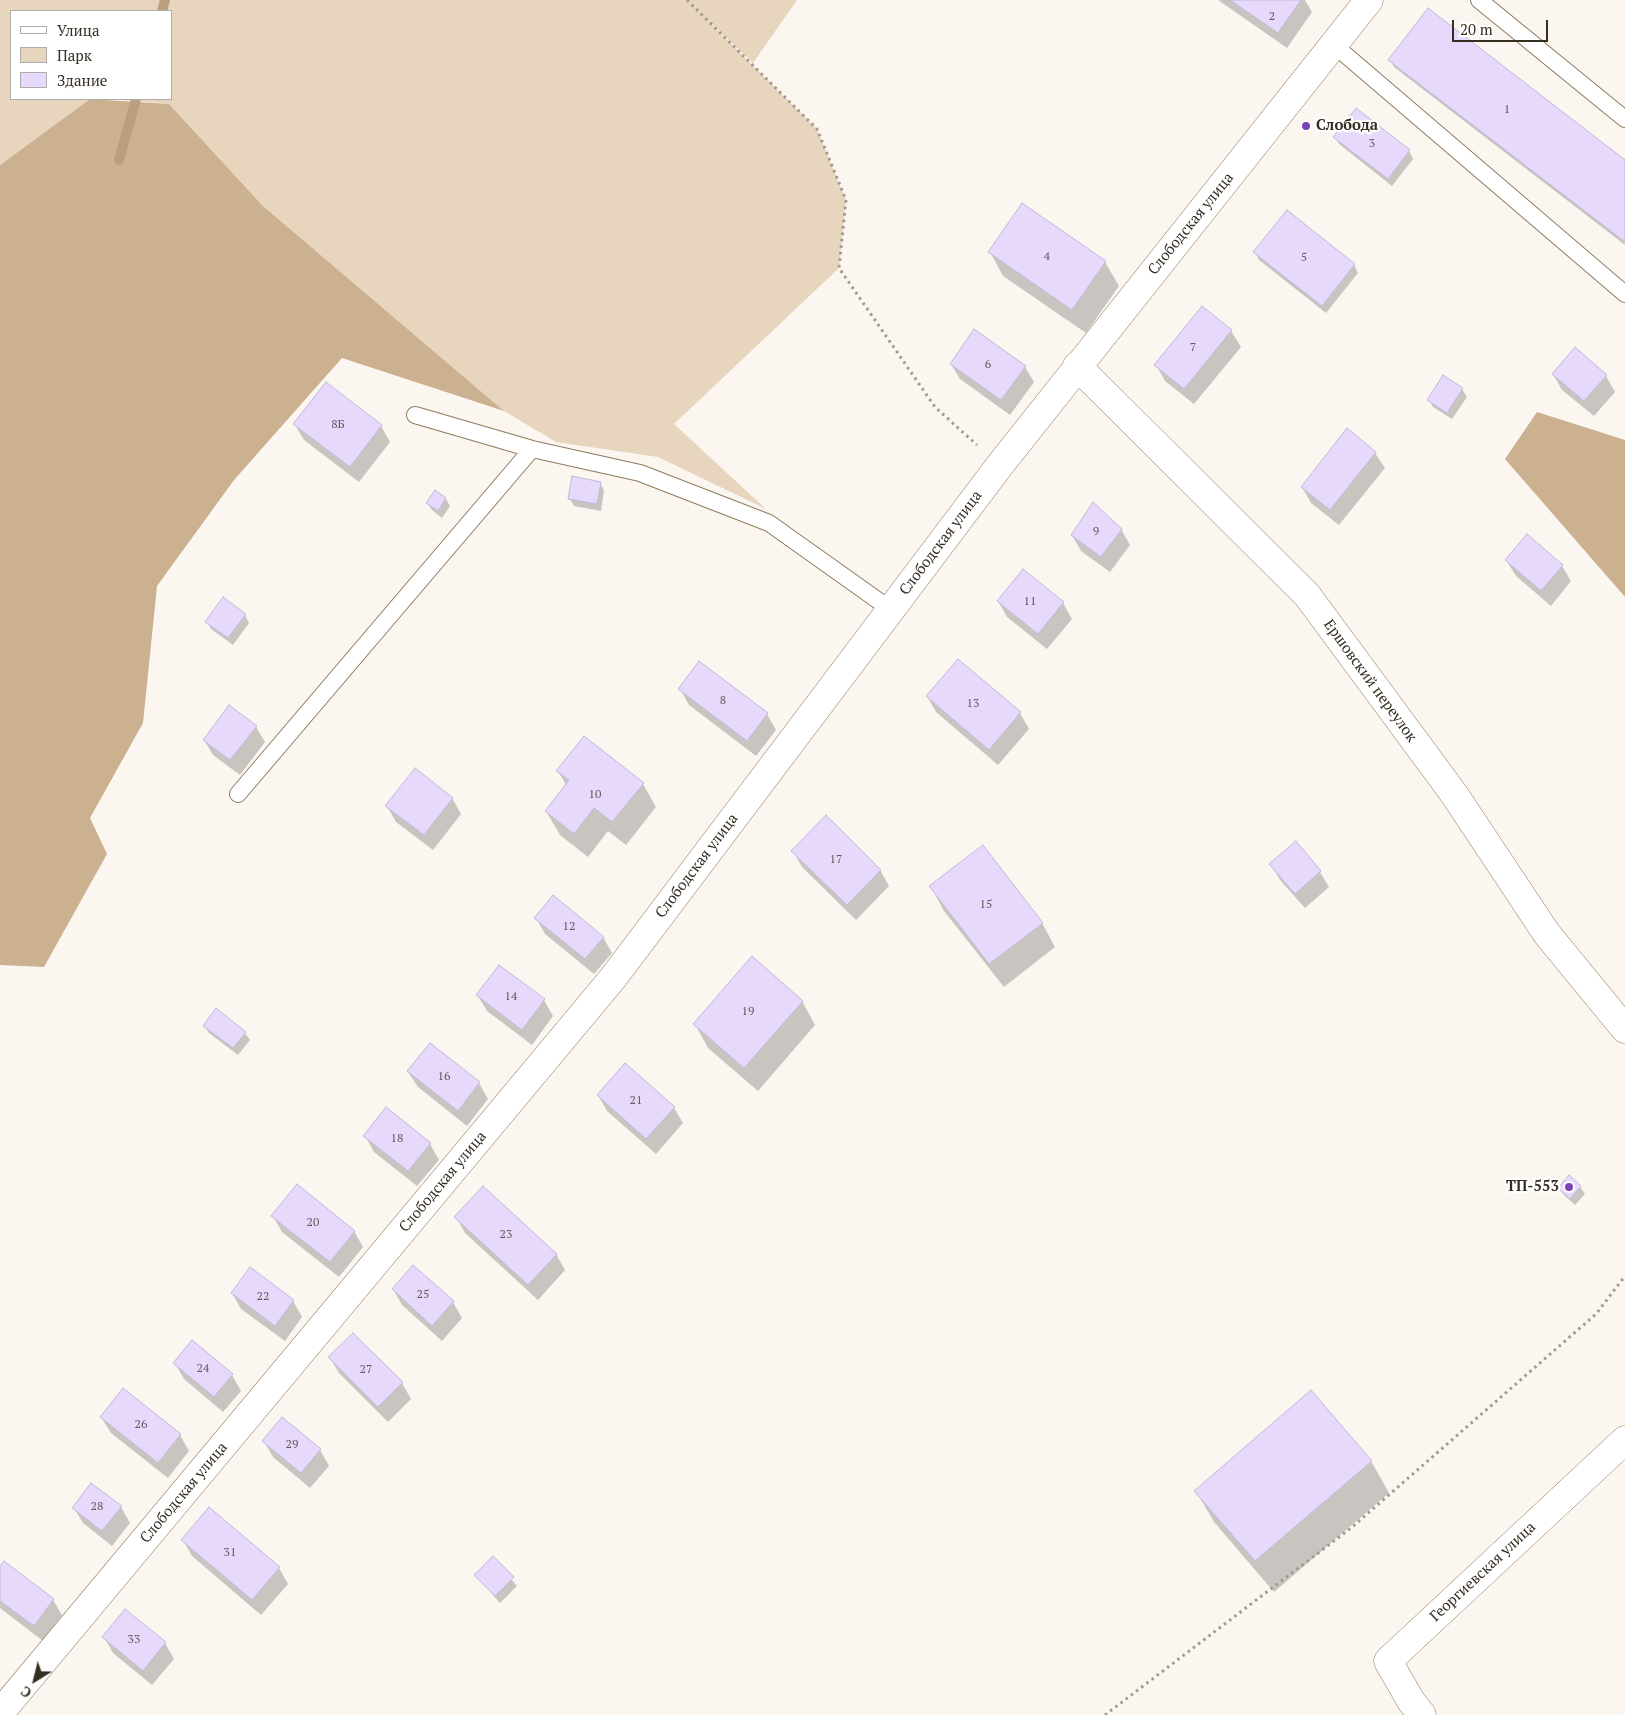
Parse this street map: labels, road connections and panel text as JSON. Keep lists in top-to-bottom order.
{
  "streets": {
    "street": ["Слободская улица", "Ершовский переулок", "Георгиевская улица"]
  },
  "crossings": [
    ["Слободская улица", "Ершовский переулок"]
  ],
  "places": ["Слобода", "ТП-553"],
  "house_numbers": [
    "2",
    "1",
    "3",
    "4",
    "5",
    "7",
    "6",
    "8Б",
    "9",
    "11",
    "8",
    "13",
    "10",
    "17",
    "15",
    "12",
    "14",
    "19",
    "16",
    "21",
    "18",
    "20",
    "23",
    "25",
    "22",
    "24",
    "27",
    "26",
    "29",
    "28",
    "31",
    "33"
  ],
  "legend": ["Улица", "Парк", "Здание"],
  "scale_bar": "20 m",
  "north": "bottom left"
}
